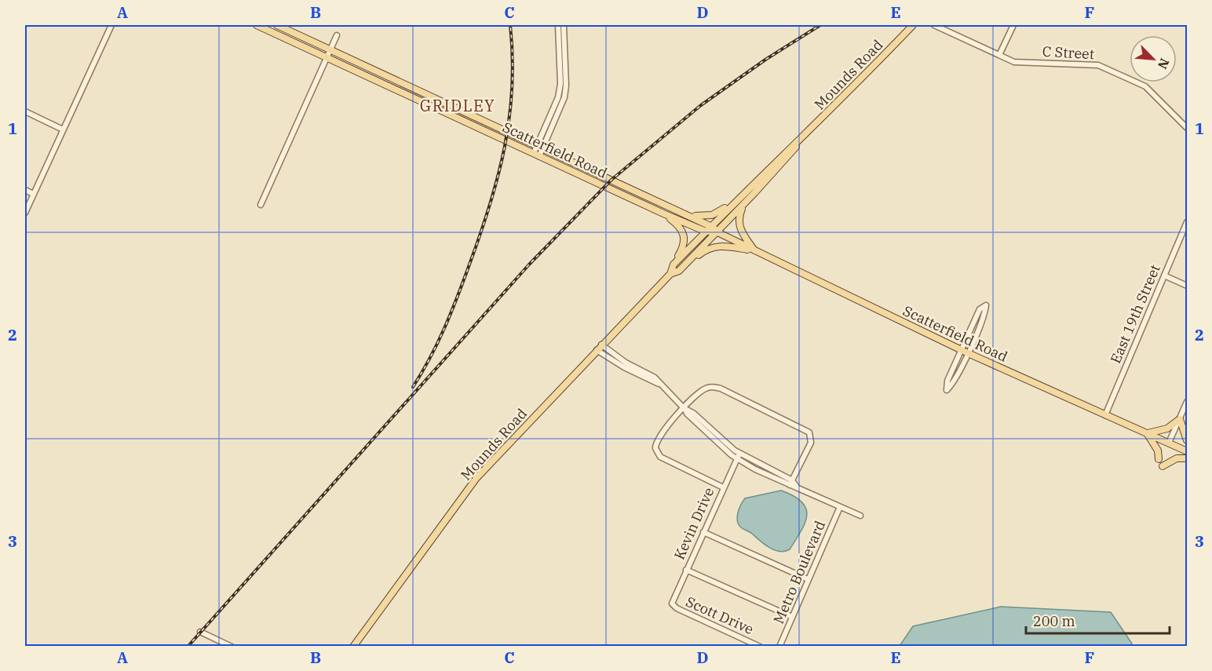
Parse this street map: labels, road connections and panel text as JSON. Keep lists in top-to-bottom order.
{
  "streets": {
    "main road": ["Mounds Road", "Scatterfield Road"],
    "street": [
      "C Street",
      "East 19th Street",
      "Kevin Drive",
      "Metro Boulevard",
      "Scott Drive"
    ]
  },
  "crossings": [
    ["Mounds Road", "Scatterfield Road"],
    ["Scatterfield Road", "East 19th Street"],
    ["Kevin Drive", "Scott Drive"]
  ],
  "districts": ["GRIDLEY"],
  "scale_bar": "200 m",
  "north": "bottom right",
  "grid": {
    "columns": [
      "A",
      "B",
      "C",
      "D",
      "E",
      "F"
    ],
    "rows": ["1", "2", "3"]
  }
}
